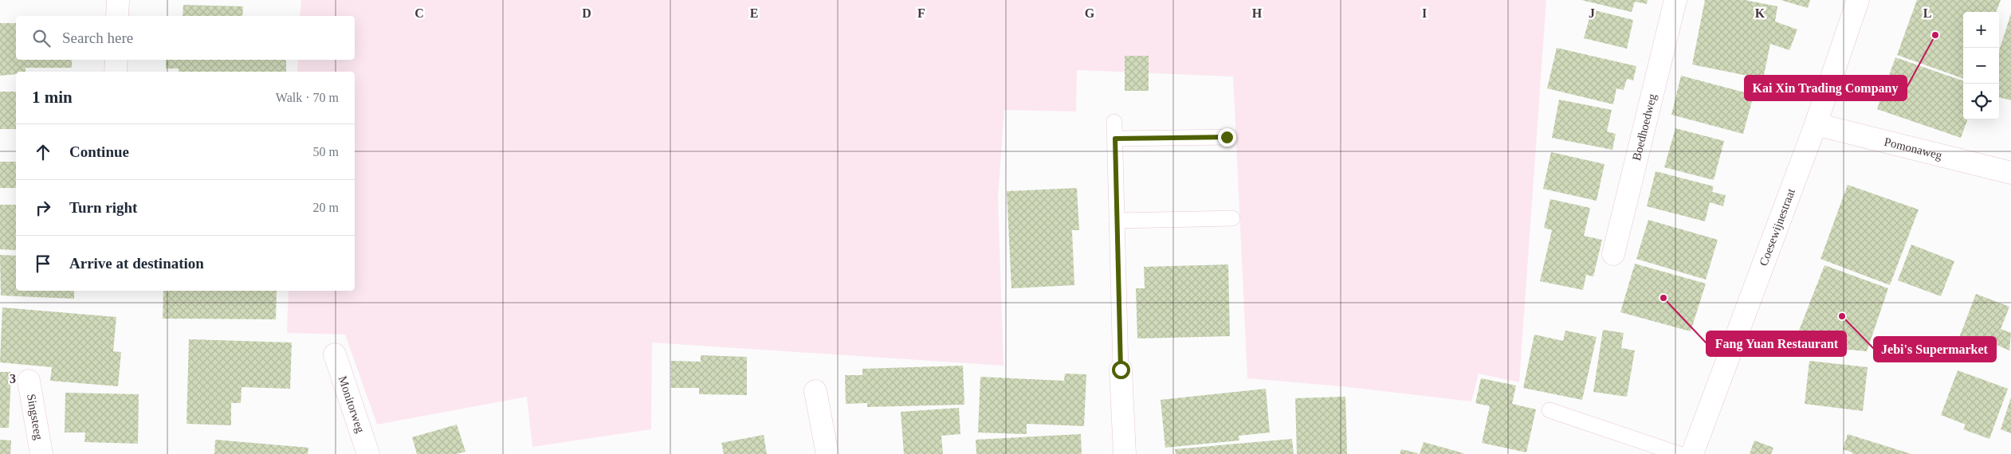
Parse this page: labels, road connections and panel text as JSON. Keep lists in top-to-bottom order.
{
  "streets": {
    "street": [
      "Boedhoedweg",
      "Pomonaweg",
      "Coesewijnestraat",
      "Monitorweg",
      "Singsteeg"
    ]
  },
  "crossings": [
    ["Pomonaweg", "Coesewijnestraat"]
  ],
  "places": ["Kai Xin Trading Company", "Fang Yuan Restaurant", "Jebi's Supermarket"],
  "page": {
    "map_buttons": ["+", "−"],
    "search": "Search here",
    "heading": ["1 min", "Walk · 70 m"],
    "list": [
      ["Continue", "50 m"],
      ["Turn right", "20 m"],
      "Arrive at destination"
    ]
  },
  "grid": {
    "columns": [
      "C",
      "D",
      "E",
      "F",
      "G",
      "H",
      "I",
      "J",
      "K",
      "L"
    ],
    "rows": ["3"]
  }
}
